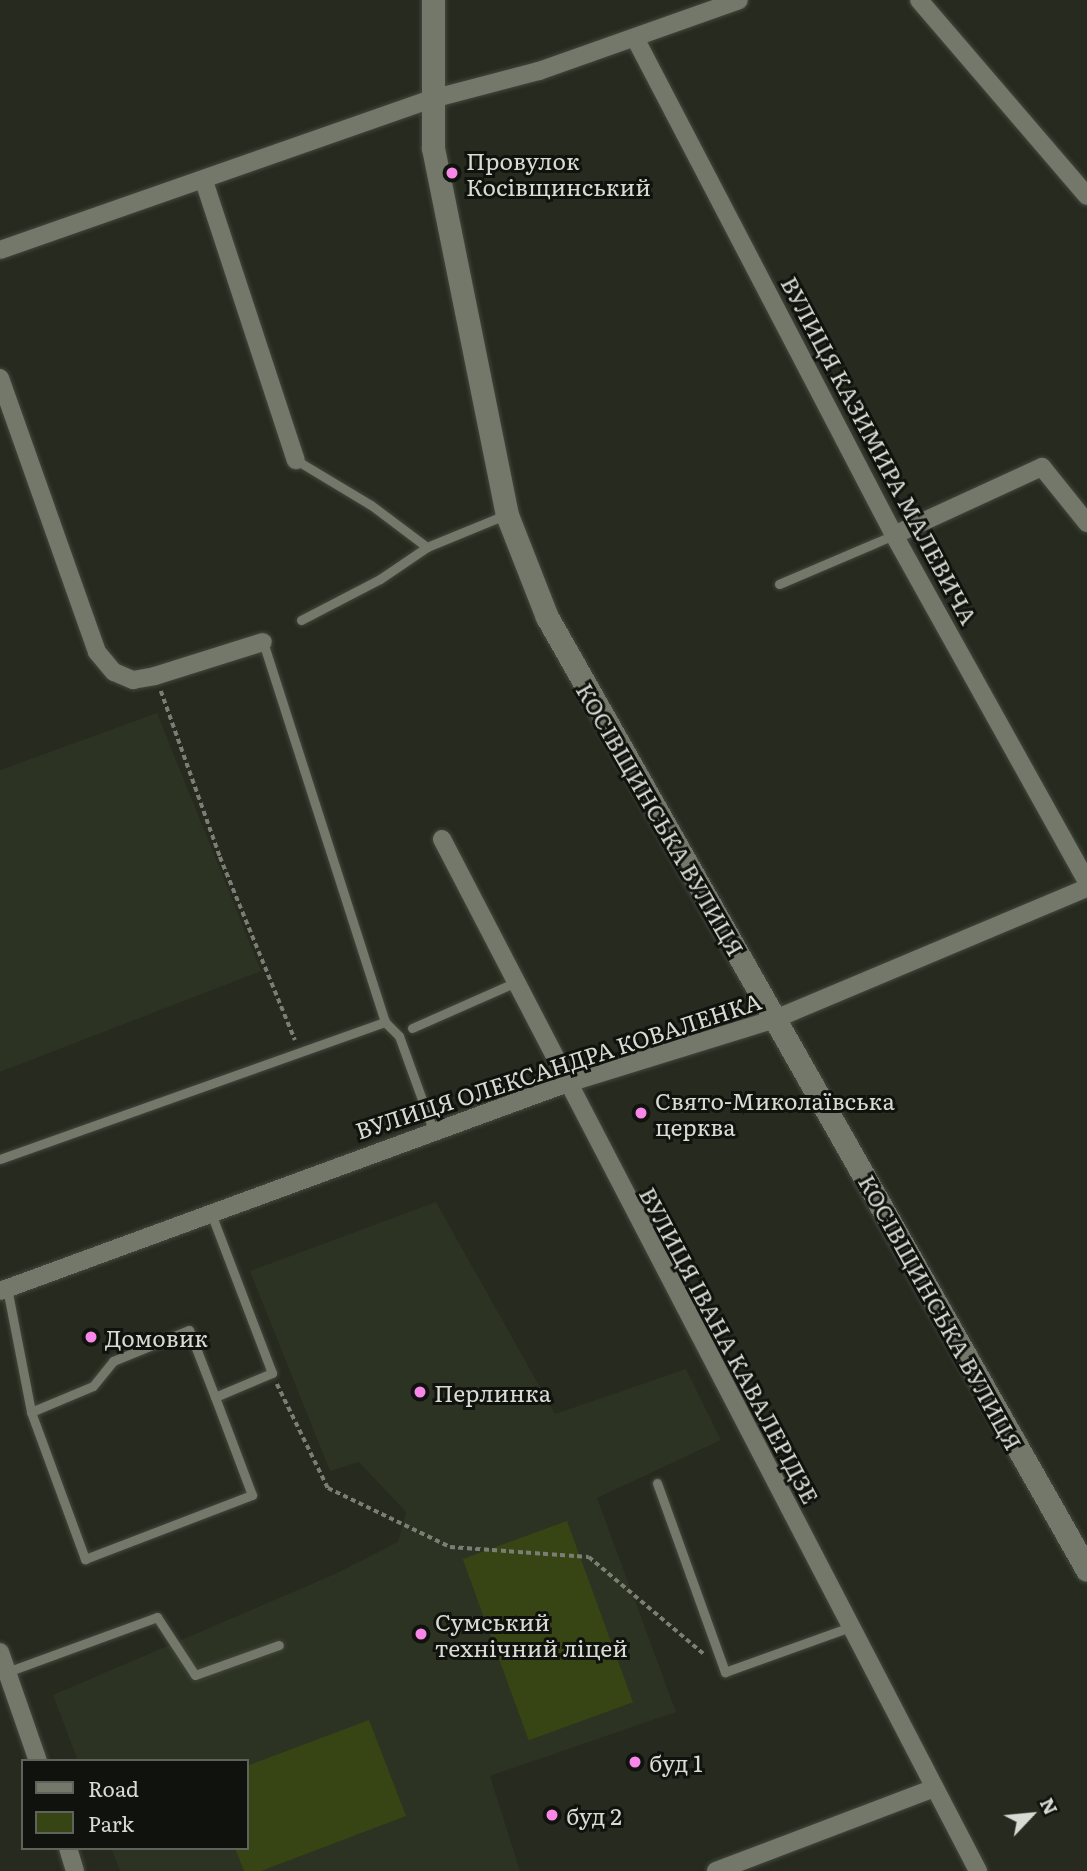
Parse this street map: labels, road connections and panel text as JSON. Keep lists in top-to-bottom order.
{
  "streets": {
    "street": [
      "ВУЛИЦЯ КАЗИМИРА МАЛЕВИЧА",
      "КОСІВЩИНСЬКА ВУЛИЦЯ",
      "ВУЛИЦЯ ОЛЕКСАНДРА КОВАЛЕНКА",
      "ВУЛИЦЯ ІВАНА КАВАЛЕРІДЗЕ"
    ]
  },
  "crossings": [
    ["КОСІВЩИНСЬКА ВУЛИЦЯ", "ВУЛИЦЯ ОЛЕКСАНДРА КОВАЛЕНКА"],
    ["ВУЛИЦЯ ОЛЕКСАНДРА КОВАЛЕНКА", "ВУЛИЦЯ ІВАНА КАВАЛЕРІДЗЕ"]
  ],
  "places": [
    "Провулок Косівщинський",
    "Свято-Миколаївська церква",
    "Домовик",
    "Перлинка",
    "Сумський технічний ліцей",
    "буд 1",
    "буд 2"
  ],
  "legend": ["Road", "Park"],
  "north": "top right"
}
